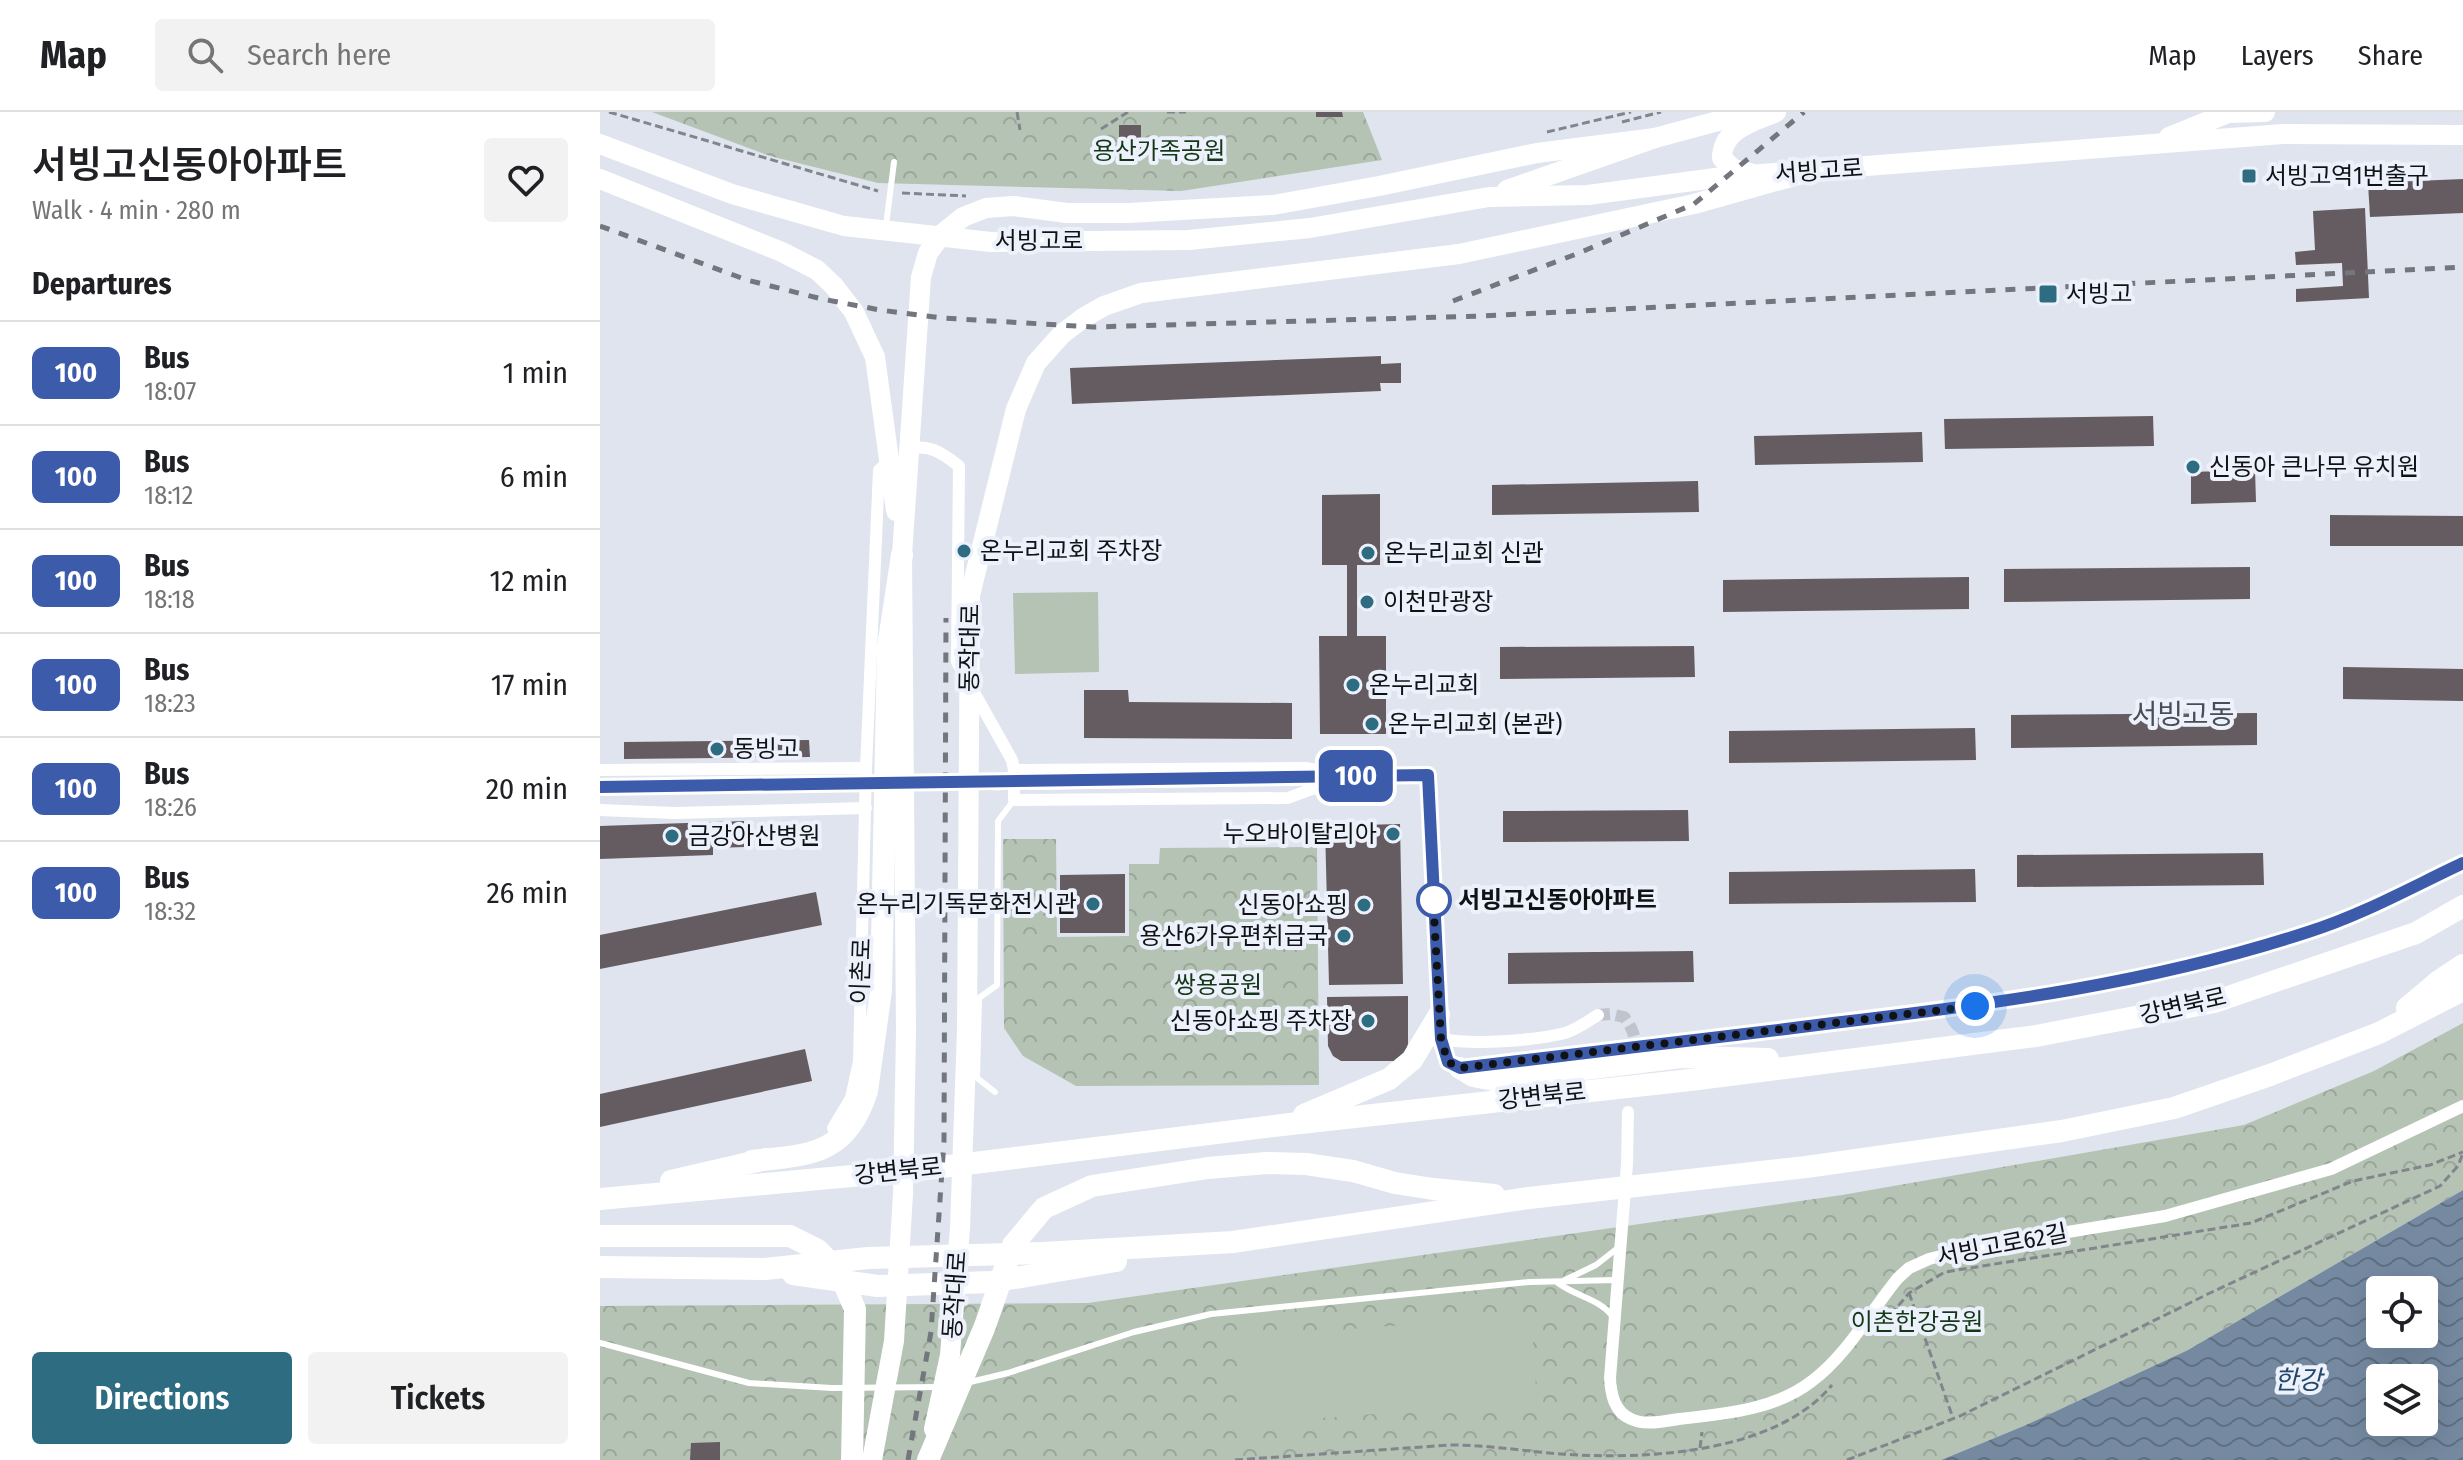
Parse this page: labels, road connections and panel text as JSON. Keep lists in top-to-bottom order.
{
  "streets": {
    "highway": ["강변북로"],
    "main road": ["서빙고로", "동작대로"],
    "street": ["이촌로", "서빙고로62길"]
  },
  "crossings": [
    ["서빙고로", "동작대로"]
  ],
  "districts": ["서빙고동"],
  "water": ["한강"],
  "parks": ["용산가족공원", "쌍용공원", "이촌한강공원"],
  "places": {
    "transit": ["서빙고역1번출구", "서빙고"],
    "other": [
      "신동아 큰나무 유치원",
      "온누리교회 주차장",
      "온누리교회 신관",
      "이천만광장",
      "온누리교회",
      "온누리교회 (본관)",
      "동빙고",
      "누오바이탈리아",
      "금강아산병원",
      "서빙고신동아아파트",
      "온누리기독문화전시관",
      "신동아쇼핑",
      "용산6가우편취급국",
      "신동아쇼핑 주차장"
    ]
  },
  "lines": ["bus line 100"],
  "page": {
    "header": "Map",
    "search": "Search here",
    "nav": ["Map", "Layers", "Share"],
    "heading": [
      ["서빙고신동아아파트", "Walk · 4 min · 280 m"],
      "Departures"
    ],
    "on_map": "100",
    "list": [
      {
        "mark": "100",
        "name": "Bus",
        "note": "18:07",
        "value": "1 min"
      },
      {
        "mark": "100",
        "name": "Bus",
        "note": "18:12",
        "value": "6 min"
      },
      {
        "mark": "100",
        "name": "Bus",
        "note": "18:18",
        "value": "12 min"
      },
      {
        "mark": "100",
        "name": "Bus",
        "note": "18:23",
        "value": "17 min"
      },
      {
        "mark": "100",
        "name": "Bus",
        "note": "18:26",
        "value": "20 min"
      },
      {
        "mark": "100",
        "name": "Bus",
        "note": "18:32",
        "value": "26 min"
      }
    ],
    "buttons": ["Directions", "Tickets"]
  }
}
